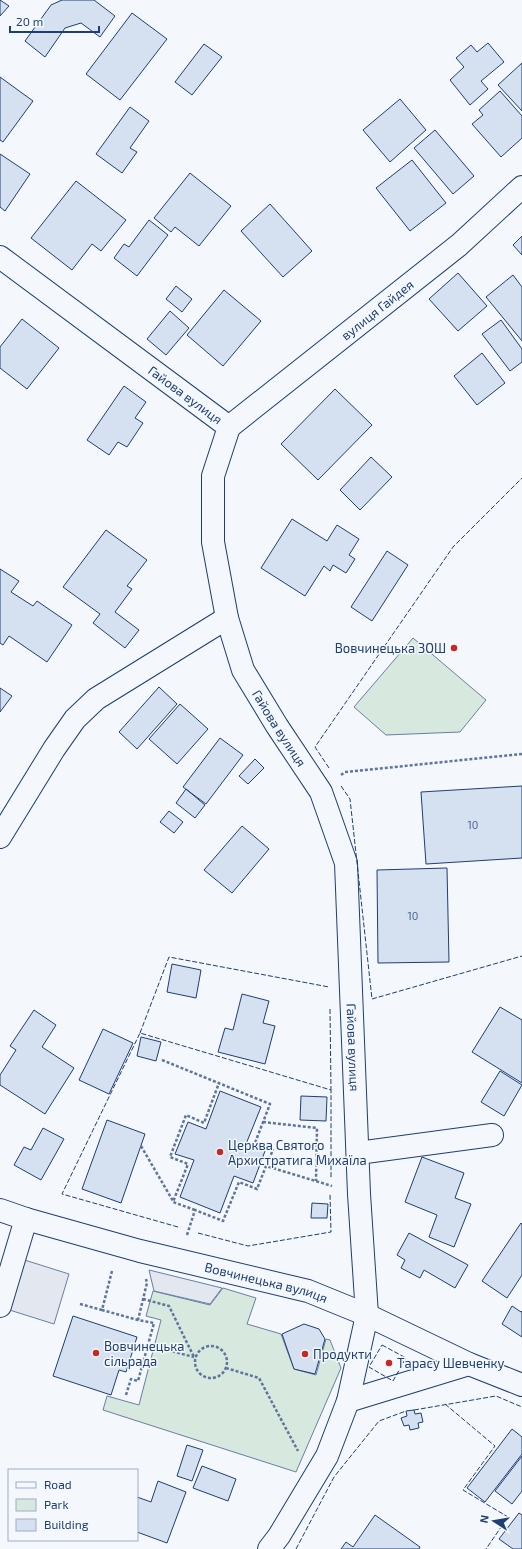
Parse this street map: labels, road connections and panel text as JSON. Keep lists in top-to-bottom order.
{
  "streets": {
    "street": ["вулиця Гайдея", "Гайова вулиця", "Вовчинецька вулиця"]
  },
  "crossings": [
    ["вулиця Гайдея", "Гайова вулиця"],
    ["Гайова вулиця", "Вовчинецька вулиця"]
  ],
  "places": [
    "Вовчинецька ЗОШ",
    "Церква Святого Архистратига Михаїла",
    "Вовчинецька сільрада",
    "Продукти",
    "Тарасу Шевченку"
  ],
  "house_numbers": ["10", "10"],
  "legend": ["Road", "Park", "Building"],
  "scale_bar": "20 m",
  "north": "left"
}
